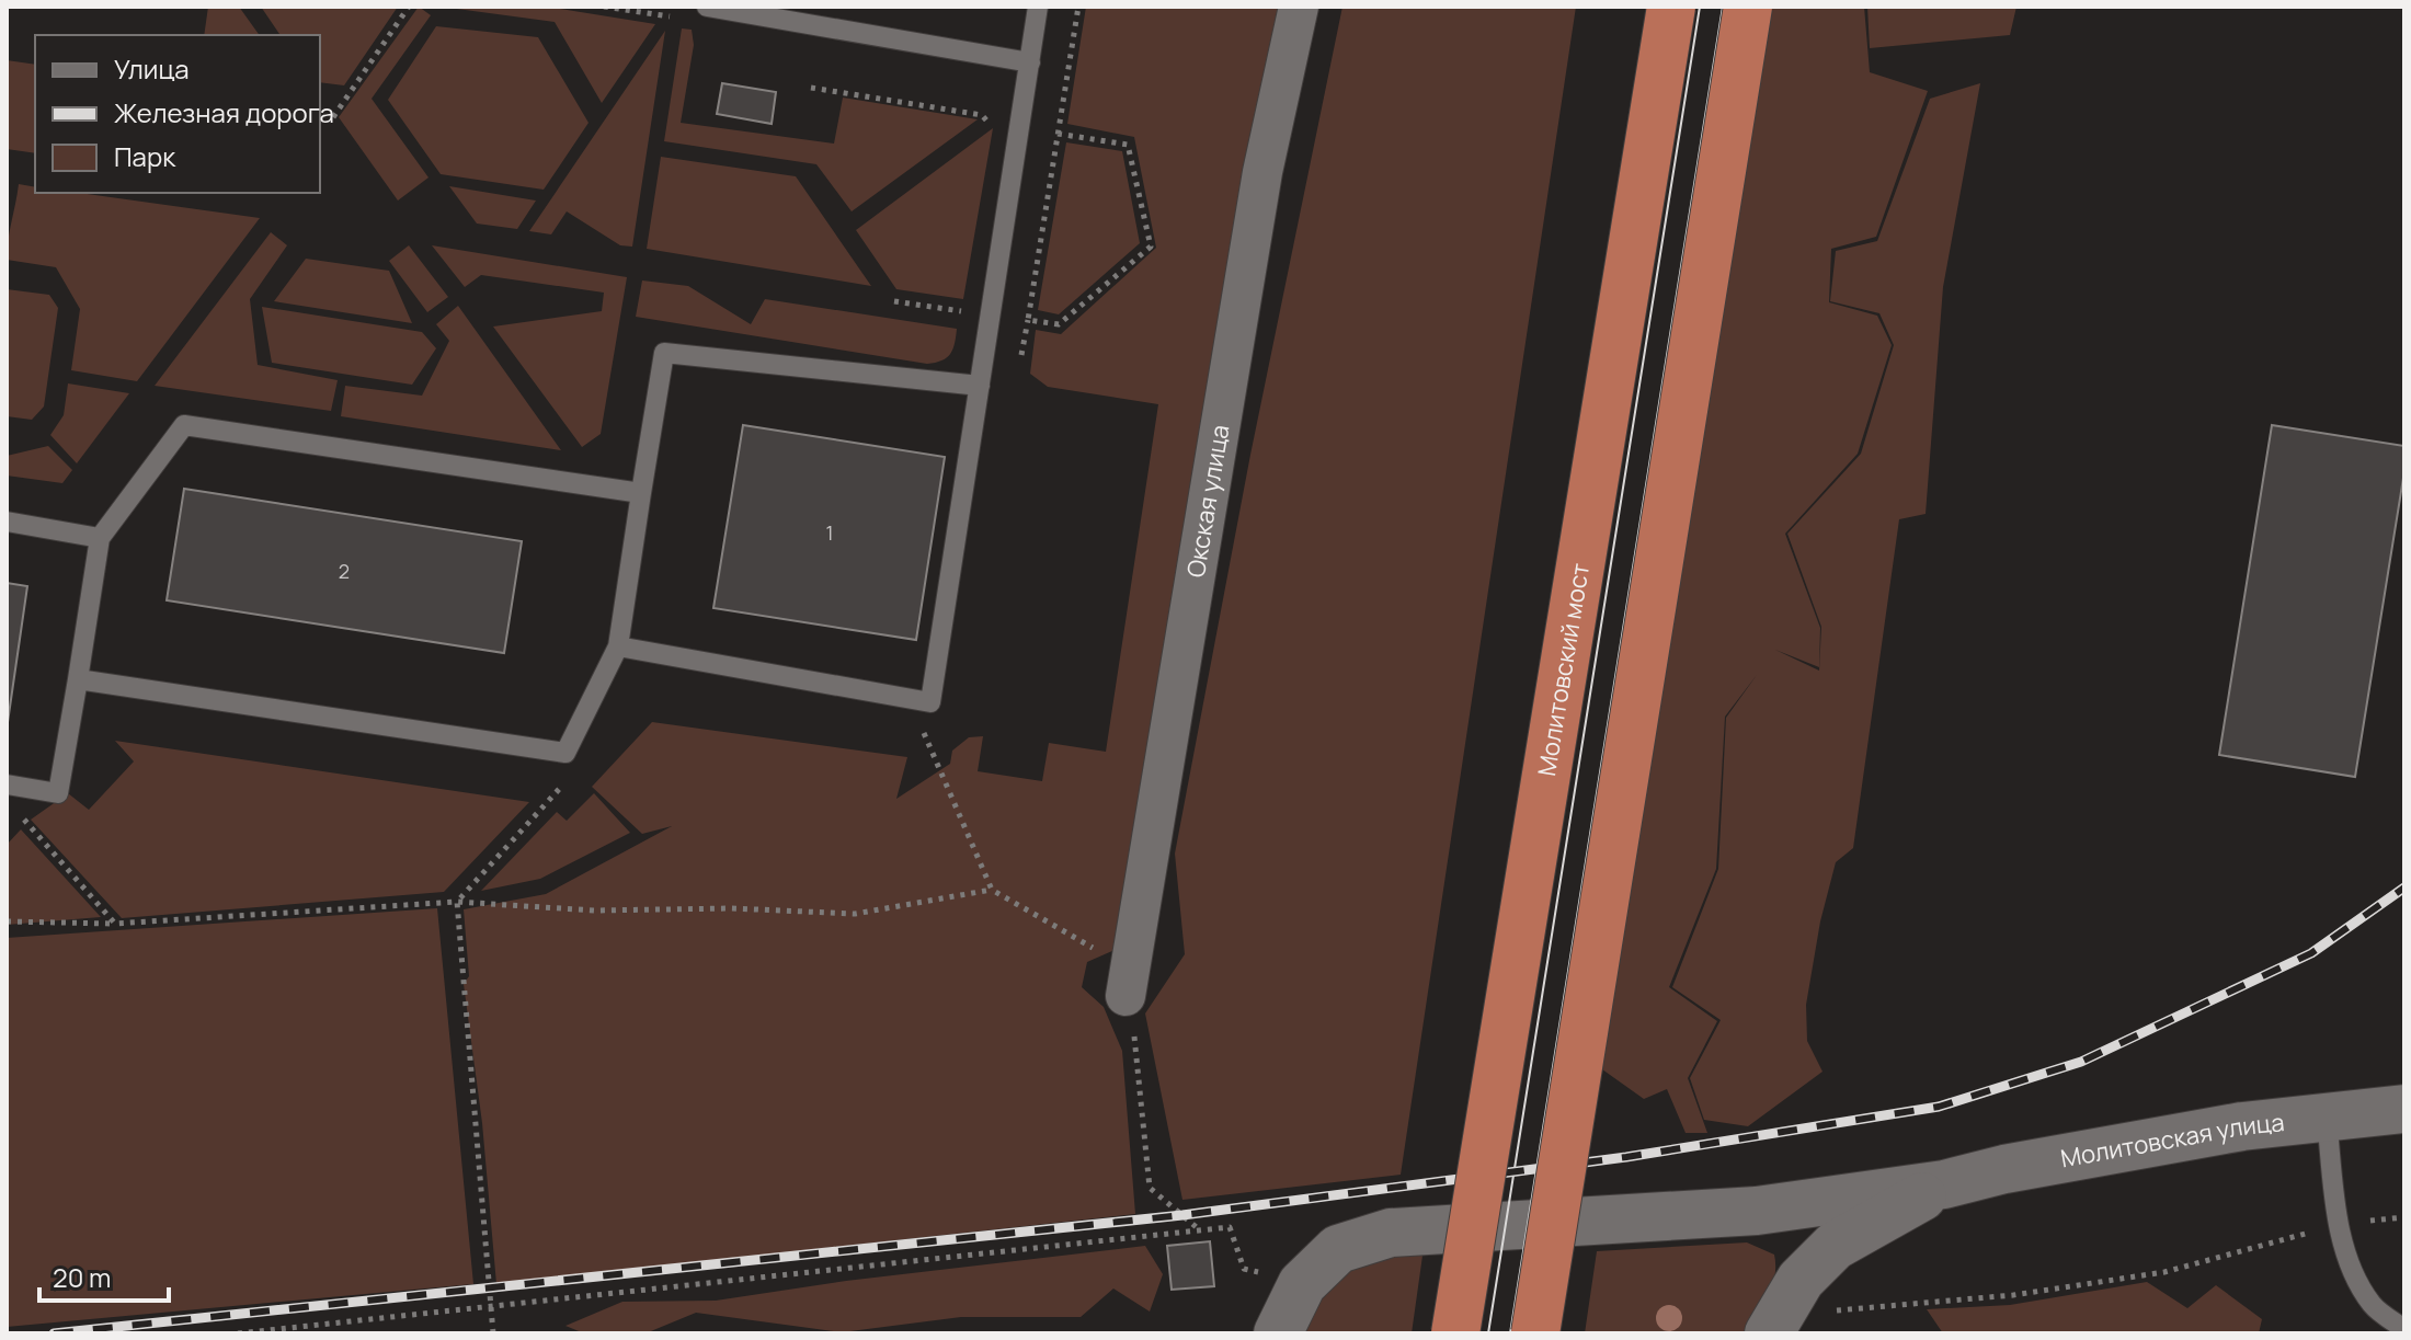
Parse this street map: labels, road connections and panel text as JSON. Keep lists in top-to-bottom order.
{
  "streets": {
    "main road": ["Молитовский мост"],
    "street": ["Окская улица", "Молитовская улица"]
  },
  "house_numbers": ["1", "2"],
  "legend": ["Улица", "Железная дорога", "Парк"],
  "scale_bar": "20 m"
}
